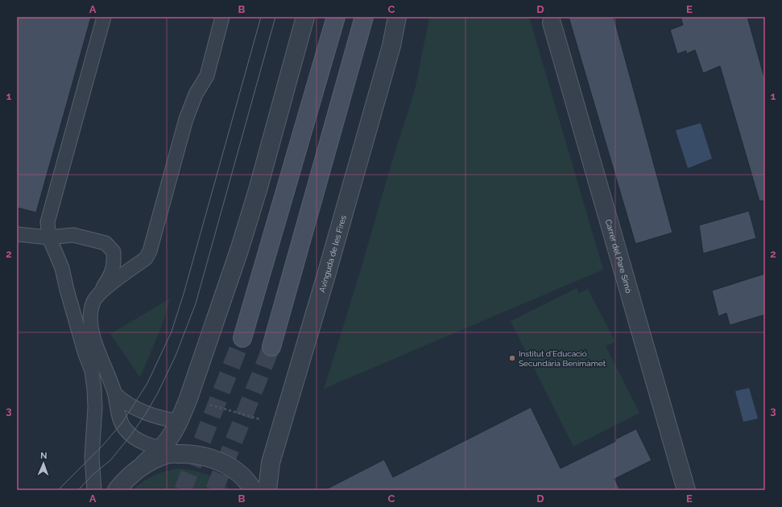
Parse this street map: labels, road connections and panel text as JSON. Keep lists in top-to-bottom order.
{
  "streets": {
    "street": ["Avinguda de les Fires", "Carrer del Pare Simó"]
  },
  "places": ["Institut d'Educació Secundària Benimàmet"],
  "north": "top",
  "grid": {
    "columns": [
      "A",
      "B",
      "C",
      "D",
      "E"
    ],
    "rows": ["1", "2", "3"]
  }
}
